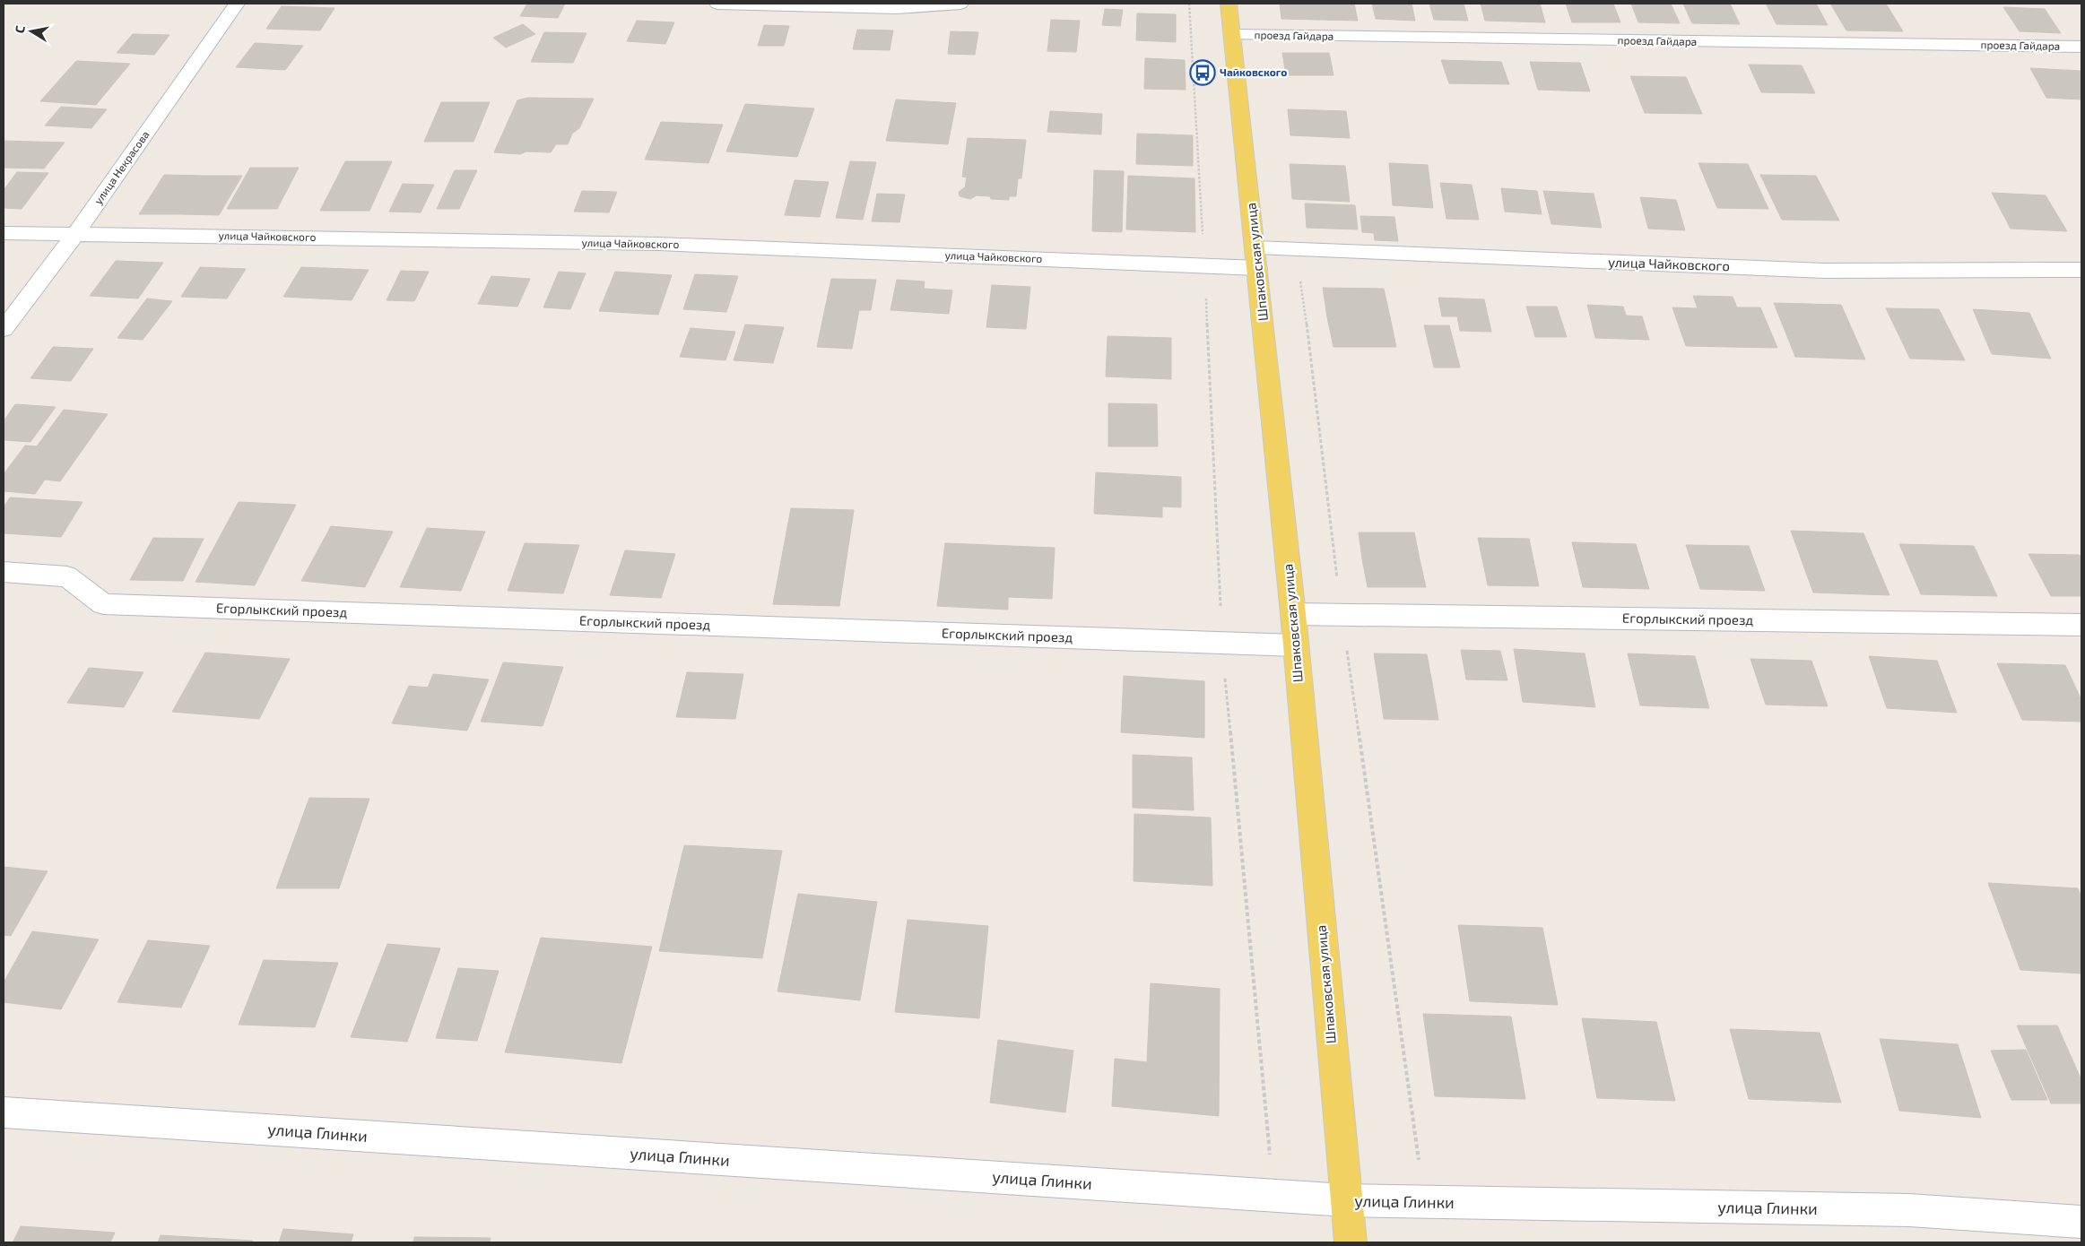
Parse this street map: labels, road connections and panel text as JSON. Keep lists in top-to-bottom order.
{
  "streets": {
    "main road": ["Шпаковская улица"],
    "street": [
      "проезд Гайдара",
      "улица Некрасова",
      "улица Чайковского",
      "Егорлыкский проезд",
      "улица Глинки"
    ]
  },
  "crossings": [
    ["проезд Гайдара", "Шпаковская улица"],
    ["улица Некрасова", "улица Чайковского"],
    ["улица Чайковского", "Шпаковская улица"],
    ["Шпаковская улица", "Егорлыкский проезд"],
    ["Шпаковская улица", "улица Глинки"]
  ],
  "places": {
    "bus stop": ["Чайковского"]
  },
  "north": "left"
}
